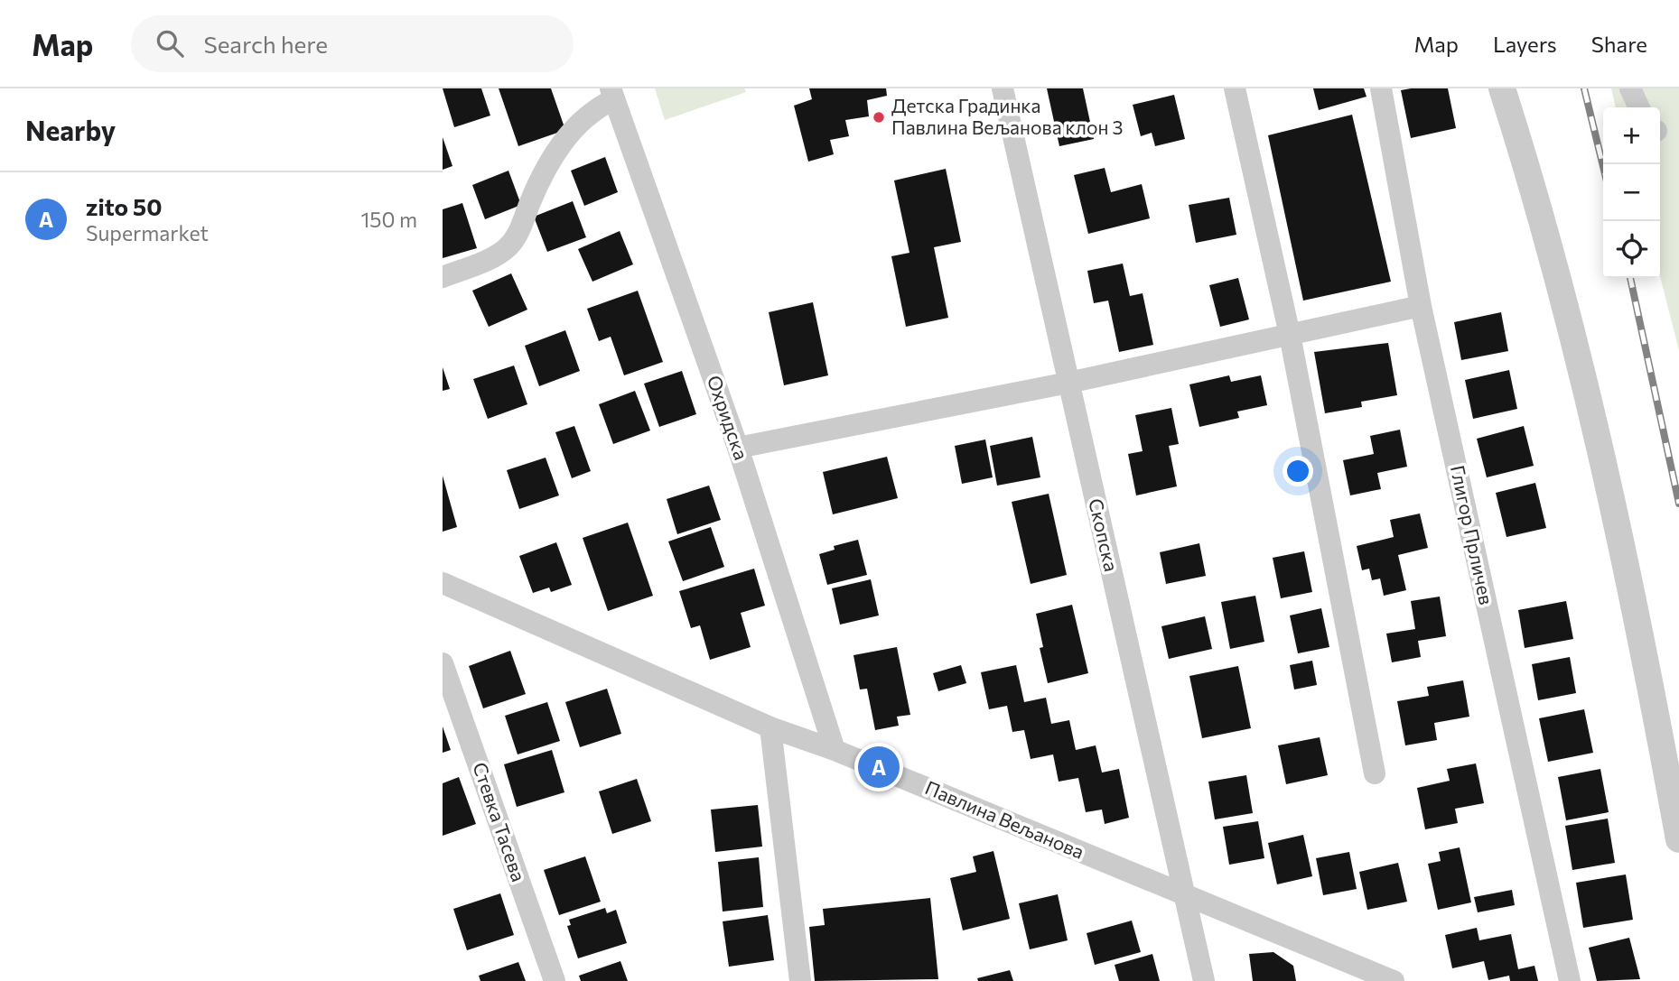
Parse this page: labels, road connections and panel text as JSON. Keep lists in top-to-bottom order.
{
  "streets": {
    "street": [
      "Охридска",
      "Скопска",
      "Глигор Прличев",
      "Павлина Вељанова",
      "Стевка Тасева"
    ]
  },
  "crossings": [
    ["Охридска", "Павлина Вељанова"],
    ["Скопска", "Павлина Вељанова"]
  ],
  "places": ["Детска Градинка Павлина Вељанова клон 3"],
  "page": {
    "header": "Map",
    "search": "Search here",
    "nav": ["Map", "Layers", "Share"],
    "heading": "Nearby",
    "map_buttons": ["+", "−"],
    "list": [
      {
        "mark": "A",
        "name": "zito 50",
        "note": "Supermarket",
        "value": "150 m"
      }
    ],
    "pins": "A"
  }
}
